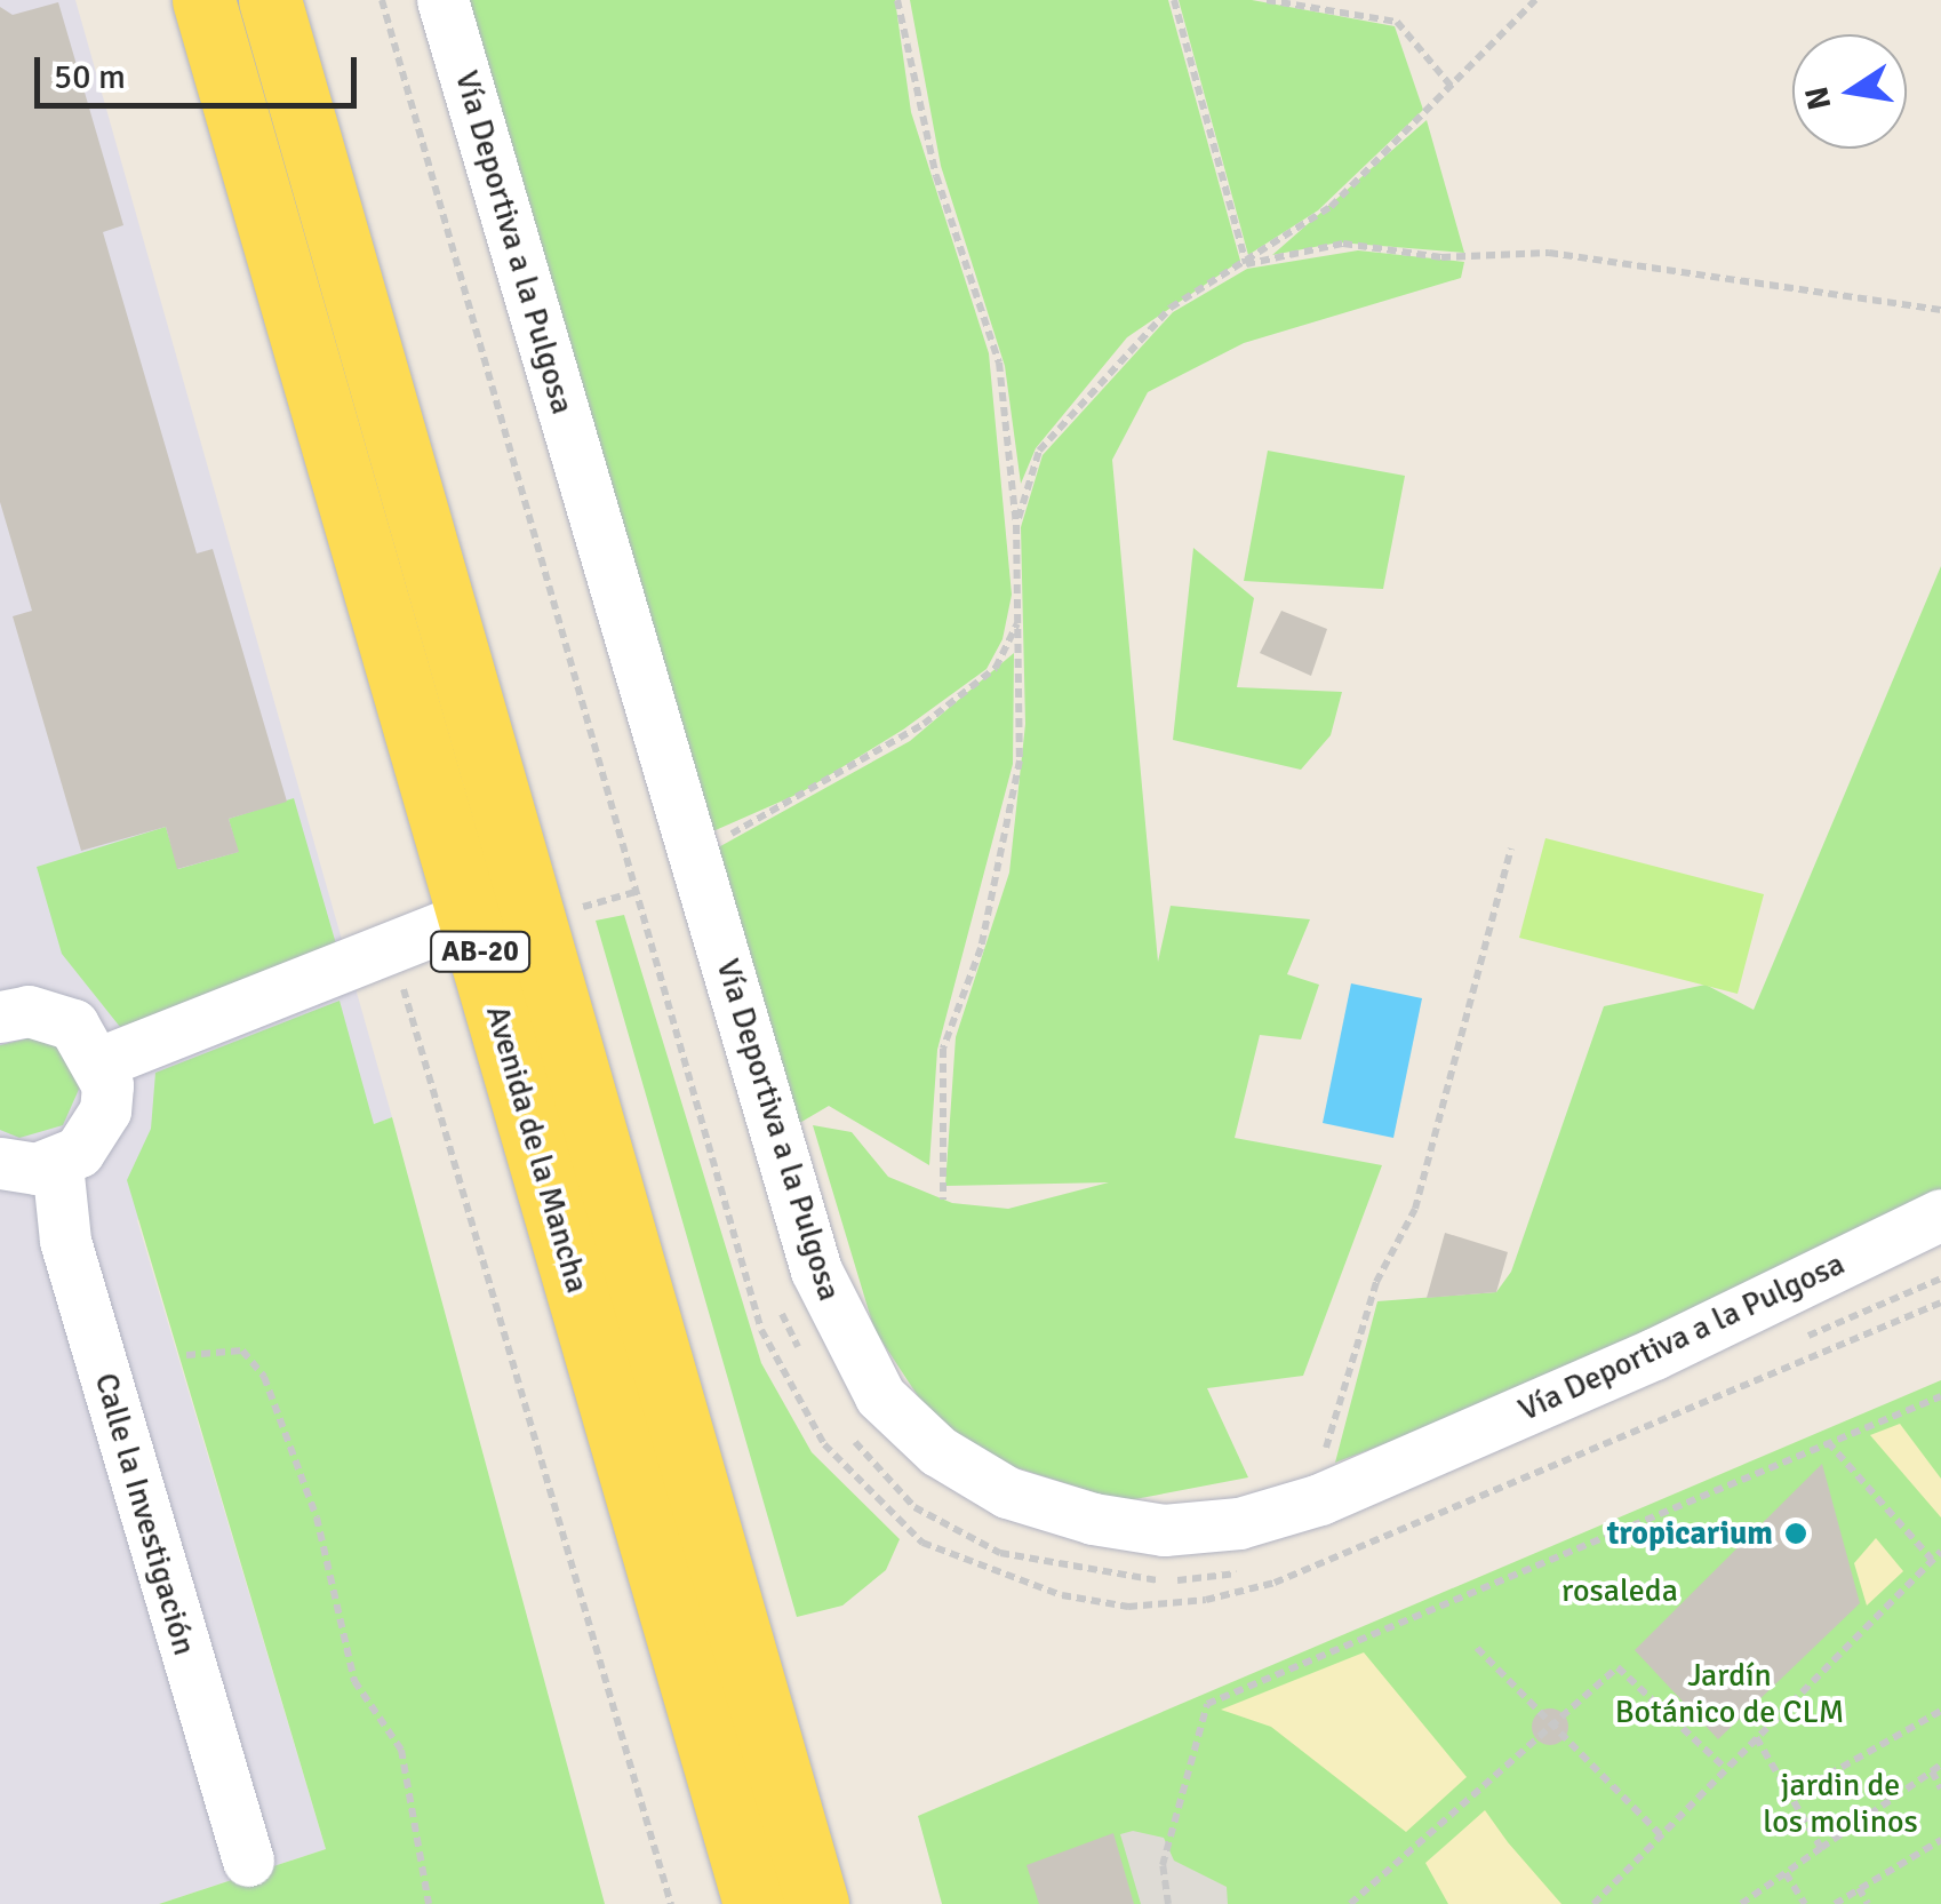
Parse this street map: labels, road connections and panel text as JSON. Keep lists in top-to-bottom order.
{
  "streets": {
    "main road": ["AB-20", "Avenida de la Mancha"],
    "street": ["Vía Deportiva a la Pulgosa", "Calle la Investigación"]
  },
  "parks": ["rosaleda", "Jardín Botánico de CLM", "jardin de los molinos"],
  "places": ["tropicarium"],
  "scale_bar": "50 m",
  "north": "left"
}
